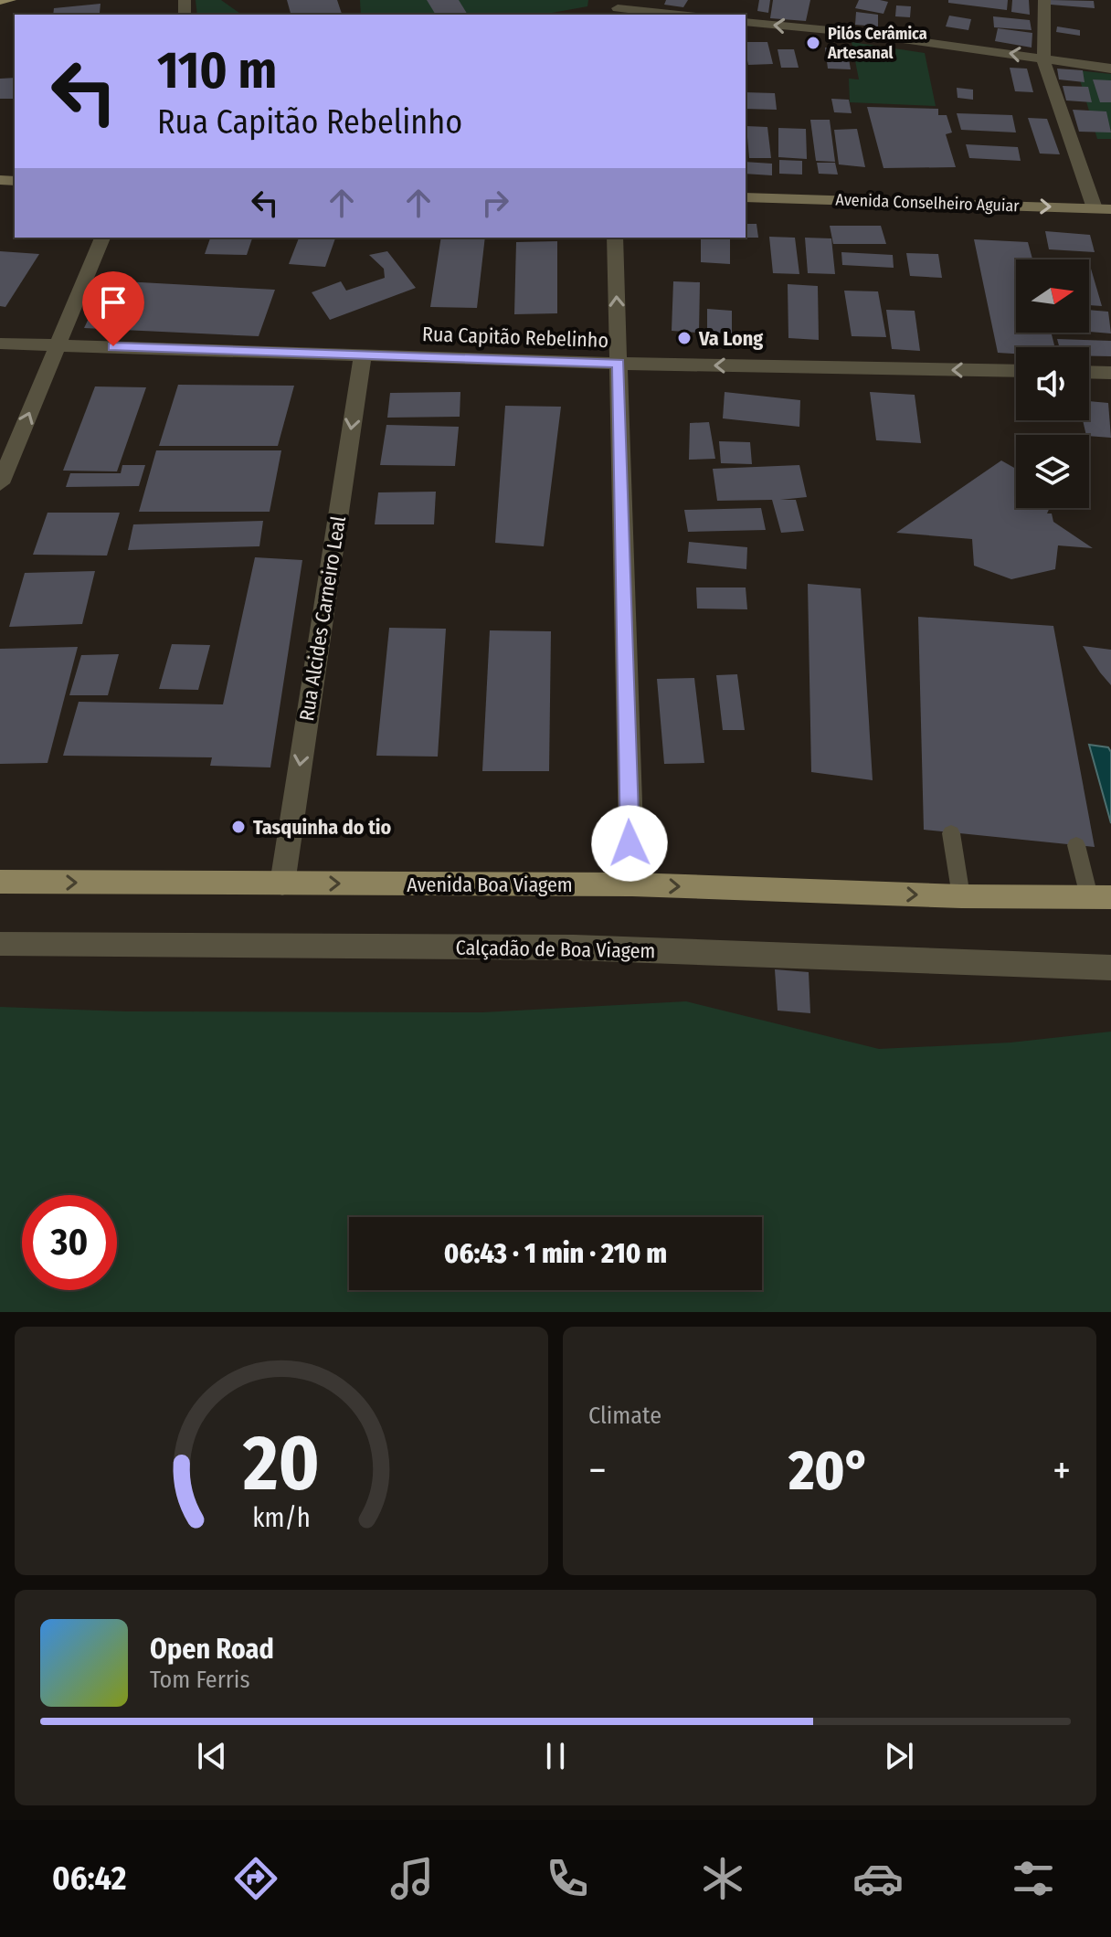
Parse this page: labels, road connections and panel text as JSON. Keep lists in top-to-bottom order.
{
  "streets": {
    "main road": ["Avenida Conselheiro Aguiar", "Avenida Boa Viagem"],
    "street": ["Rua Capitão Rebelinho", "Rua Alcides Carneiro Leal", "Calçadão de Boa Viagem"]
  },
  "crossings": [
    ["Rua Capitão Rebelinho", "Rua Alcides Carneiro Leal"],
    ["Rua Alcides Carneiro Leal", "Avenida Boa Viagem"]
  ],
  "one_way": [
    "Avenida Conselheiro Aguiar",
    "Rua Capitão Rebelinho",
    "Rua Alcides Carneiro Leal",
    "Avenida Boa Viagem"
  ],
  "places": ["Pilós Cerâmica Artesanal", "Va Long", "Tasquinha do tio"],
  "north": "right",
  "page": {
    "turn": ["110 m", "Rua Capitão Rebelinho"],
    "limit": "30",
    "trip": "06:43 · 1 min · 210 m",
    "tile": "Climate",
    "heat": ["−", "20°", "+"],
    "song": ["Open Road", "Tom Ferris"],
    "tabs": "06:42",
    "gauge": ["20", "km/h"]
  }
}
